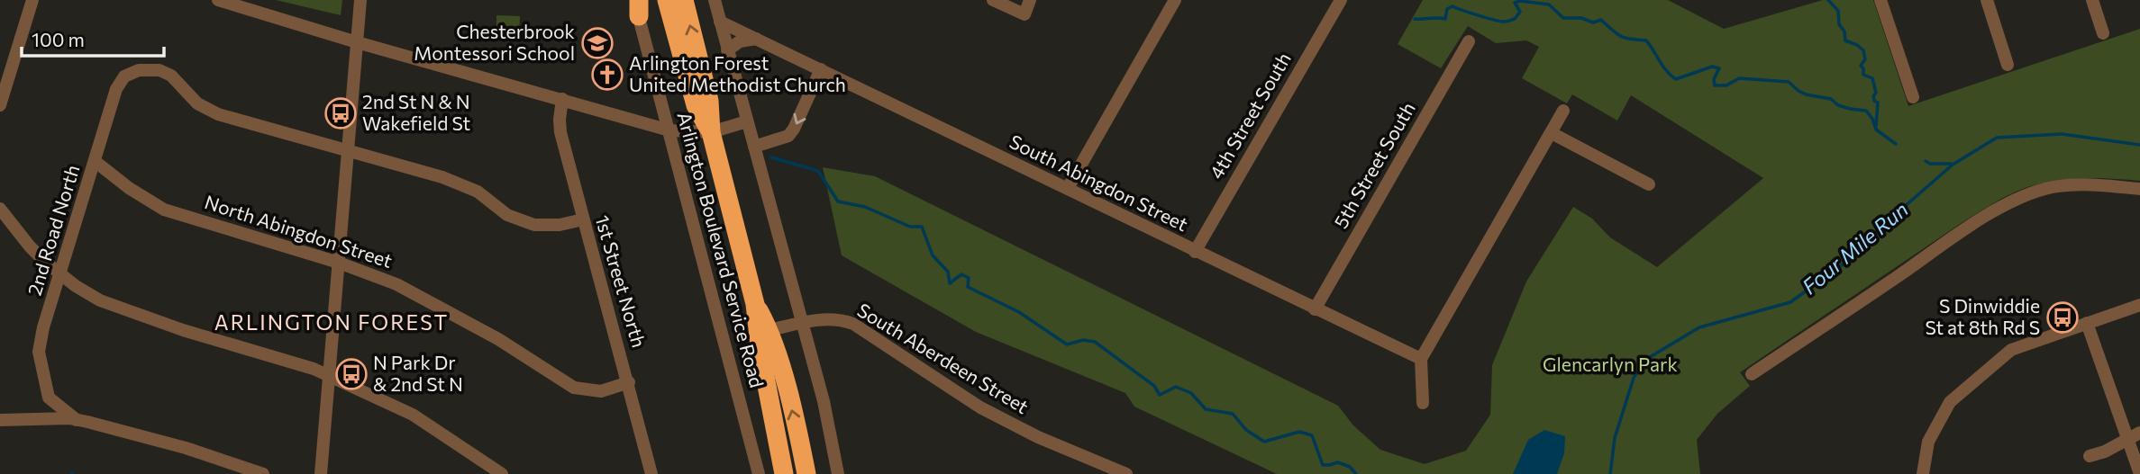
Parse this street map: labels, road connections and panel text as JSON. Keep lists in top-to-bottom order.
{
  "streets": {
    "street": [
      "4th Street South",
      "5th Street South",
      "South Abingdon Street",
      "2nd Road North",
      "North Abingdon Street",
      "Arlington Boulevard Service Road",
      "1st Street North",
      "South Aberdeen Street"
    ]
  },
  "crossings": [
    ["4th Street South", "South Abingdon Street"],
    ["5th Street South", "South Abingdon Street"],
    ["2nd Road North", "North Abingdon Street"],
    ["North Abingdon Street", "1st Street North"]
  ],
  "districts": ["ARLINGTON FOREST"],
  "water": ["Four Mile Run"],
  "parks": ["Glencarlyn Park"],
  "places": {
    "school or university": ["Chesterbrook Montessori School"],
    "church": ["Arlington Forest United Methodist Church"],
    "bus stop": ["2nd St N & N Wakefield St", "S Dinwiddie St at 8th Rd S", "N Park Dr & 2nd St N"]
  },
  "scale_bar": "100 m"
}
